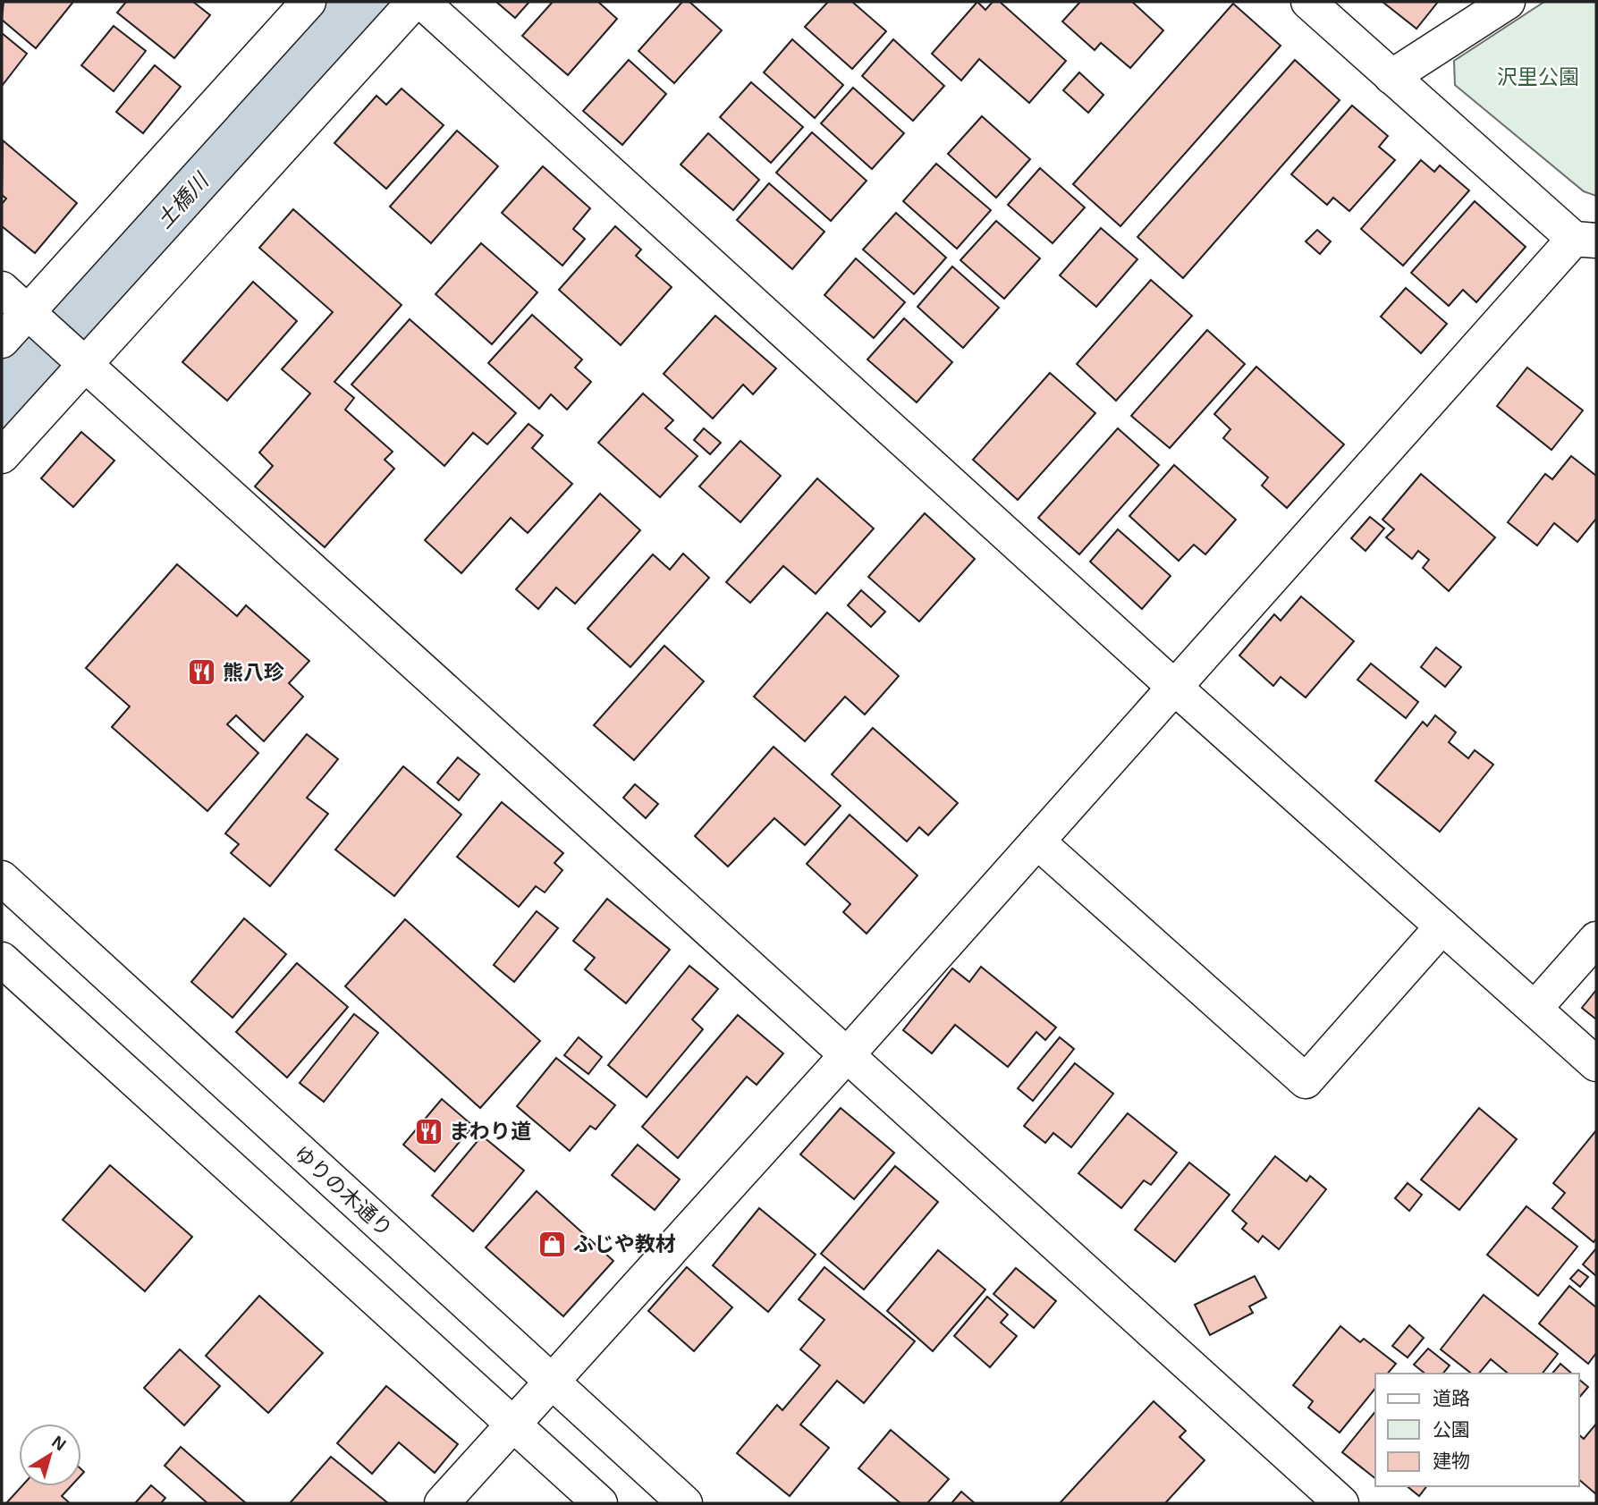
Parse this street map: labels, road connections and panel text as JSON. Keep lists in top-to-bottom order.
{
  "streets": {
    "street": ["ゆりの木通り"]
  },
  "water": ["土橋川"],
  "parks": ["沢里公園"],
  "places": {
    "restaurant": ["熊八珍", "まわり道"],
    "shop": ["ふじや教材"]
  },
  "legend": ["道路", "公園", "建物"],
  "north": "top right"
}
